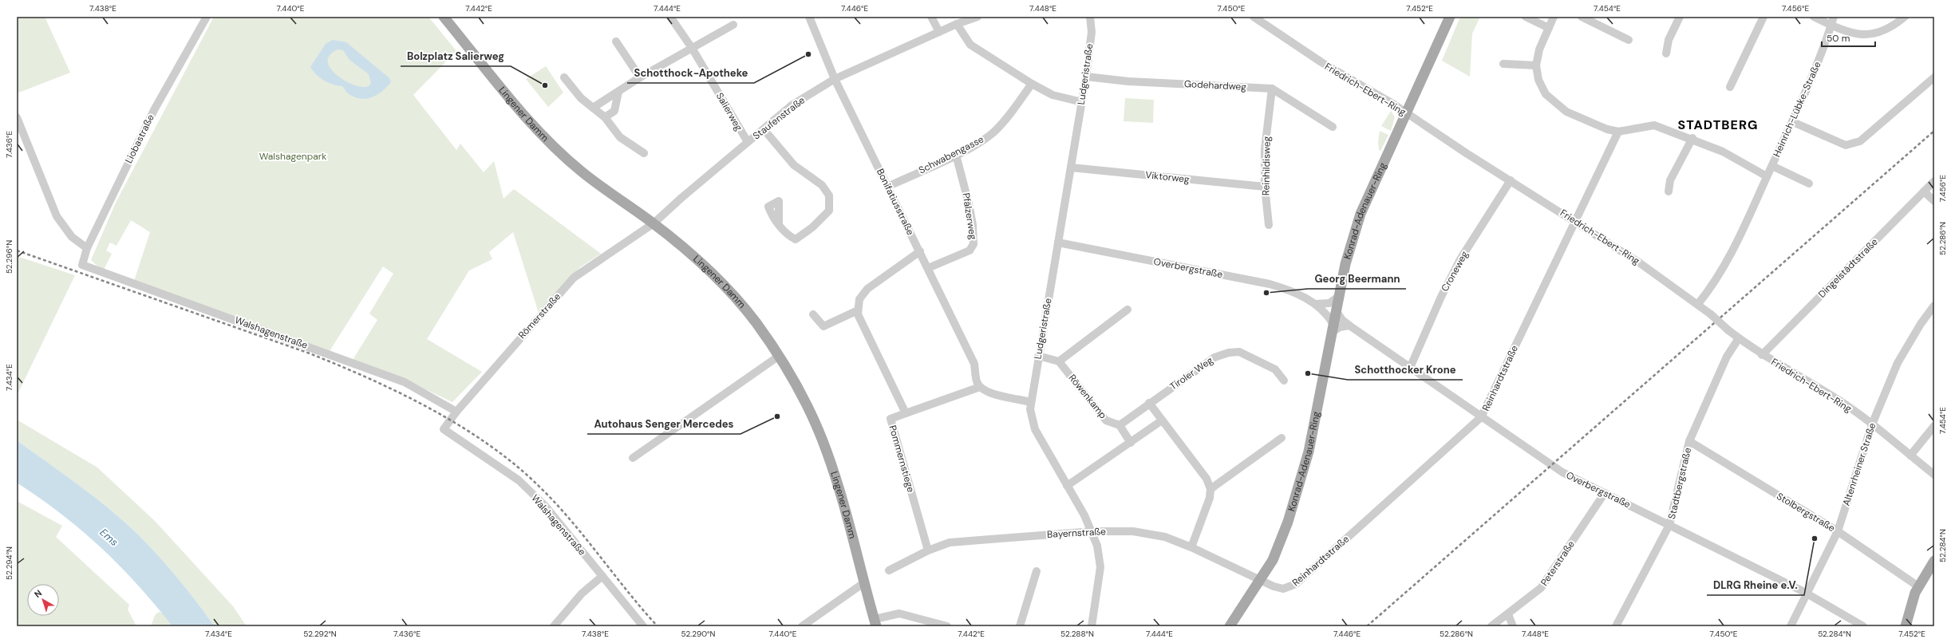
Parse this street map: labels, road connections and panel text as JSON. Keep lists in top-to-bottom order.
{
  "streets": {
    "main road": ["Lingener Damm", "Konrad-Adenauer-Ring"],
    "street": [
      "Ludgeristraße",
      "Godehardweg",
      "Friedrich-Ebert-Ring",
      "Heinrich-Lübke-Straße",
      "Salierweg",
      "Staufenstraße",
      "Liobastraße",
      "Schwabengasse",
      "Reinhildisweg",
      "Viktorweg",
      "Bonifatiusstraße",
      "Pfälzerweg",
      "Overbergstraße",
      "Dingelstädtstraße",
      "Croneweg",
      "Römerstraße",
      "Walshagenstraße",
      "Tiroler Weg",
      "Reinhardtstraße",
      "Röwenkamp",
      "Pommernstiege",
      "Altenrheiner Straße",
      "Stadtbergstraße",
      "Stolbergstraße",
      "Bayernstraße",
      "Peterstraße"
    ]
  },
  "crossings": [
    ["Ludgeristraße", "Godehardweg"],
    ["Ludgeristraße", "Viktorweg"],
    ["Ludgeristraße", "Overbergstraße"],
    ["Ludgeristraße", "Bayernstraße"],
    ["Godehardweg", "Reinhildisweg"],
    ["Friedrich-Ebert-Ring", "Heinrich-Lübke-Straße"],
    ["Friedrich-Ebert-Ring", "Konrad-Adenauer-Ring"],
    ["Friedrich-Ebert-Ring", "Dingelstädtstraße"],
    ["Friedrich-Ebert-Ring", "Croneweg"],
    ["Friedrich-Ebert-Ring", "Reinhardtstraße"],
    ["Friedrich-Ebert-Ring", "Altenrheiner Straße"],
    ["Friedrich-Ebert-Ring", "Stadtbergstraße"],
    ["Salierweg", "Staufenstraße"],
    ["Lingener Damm", "Staufenstraße"],
    ["Lingener Damm", "Römerstraße"],
    ["Staufenstraße", "Bonifatiusstraße"],
    ["Staufenstraße", "Römerstraße"],
    ["Liobastraße", "Walshagenstraße"],
    ["Schwabengasse", "Bonifatiusstraße"],
    ["Schwabengasse", "Pfälzerweg"],
    ["Reinhildisweg", "Viktorweg"],
    ["Bonifatiusstraße", "Pfälzerweg"],
    ["Konrad-Adenauer-Ring", "Overbergstraße"],
    ["Konrad-Adenauer-Ring", "Reinhardtstraße"],
    ["Konrad-Adenauer-Ring", "Bayernstraße"],
    ["Overbergstraße", "Croneweg"],
    ["Overbergstraße", "Reinhardtstraße"],
    ["Overbergstraße", "Altenrheiner Straße"],
    ["Overbergstraße", "Stadtbergstraße"],
    ["Overbergstraße", "Peterstraße"],
    ["Römerstraße", "Walshagenstraße"],
    ["Tiroler Weg", "Röwenkamp"],
    ["Reinhardtstraße", "Bayernstraße"],
    ["Pommernstiege", "Bayernstraße"],
    ["Altenrheiner Straße", "Stolbergstraße"],
    ["Stadtbergstraße", "Stolbergstraße"]
  ],
  "districts": ["STADTBERG"],
  "water": ["Ems"],
  "parks": ["Walshagenpark"],
  "places": [
    "Schotthock-Apotheke",
    "Bolzplatz Salierweg",
    "Georg Beermann",
    "Schotthocker Krone",
    "Autohaus Senger Mercedes",
    "DLRG Rheine e.V."
  ],
  "scale_bar": "50 m",
  "north": "top left",
  "coordinates": [
    "7.438°E",
    "7.440°E",
    "7.442°E",
    "7.444°E",
    "7.446°E",
    "7.448°E",
    "7.450°E",
    "7.452°E",
    "7.454°E",
    "7.456°E",
    "7.436°E",
    "52.286°N",
    "52.296°N",
    "7.434°E",
    "52.284°N",
    "52.294°N",
    "52.292°N",
    "52.290°N",
    "52.288°N"
  ]
}
